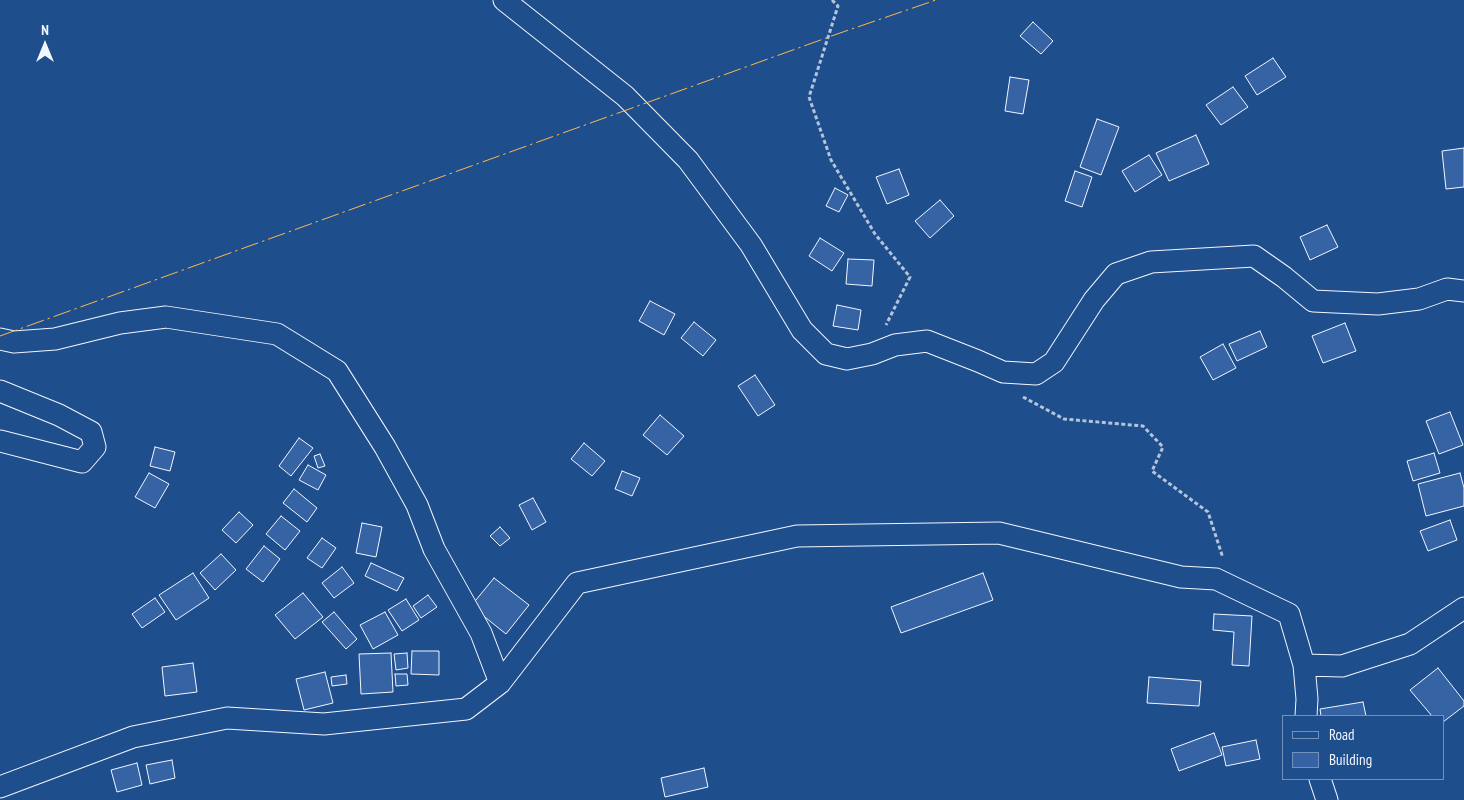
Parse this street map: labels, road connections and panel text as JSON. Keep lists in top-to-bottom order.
{
  "legend": ["Road", "Building"],
  "north": "top"
}
